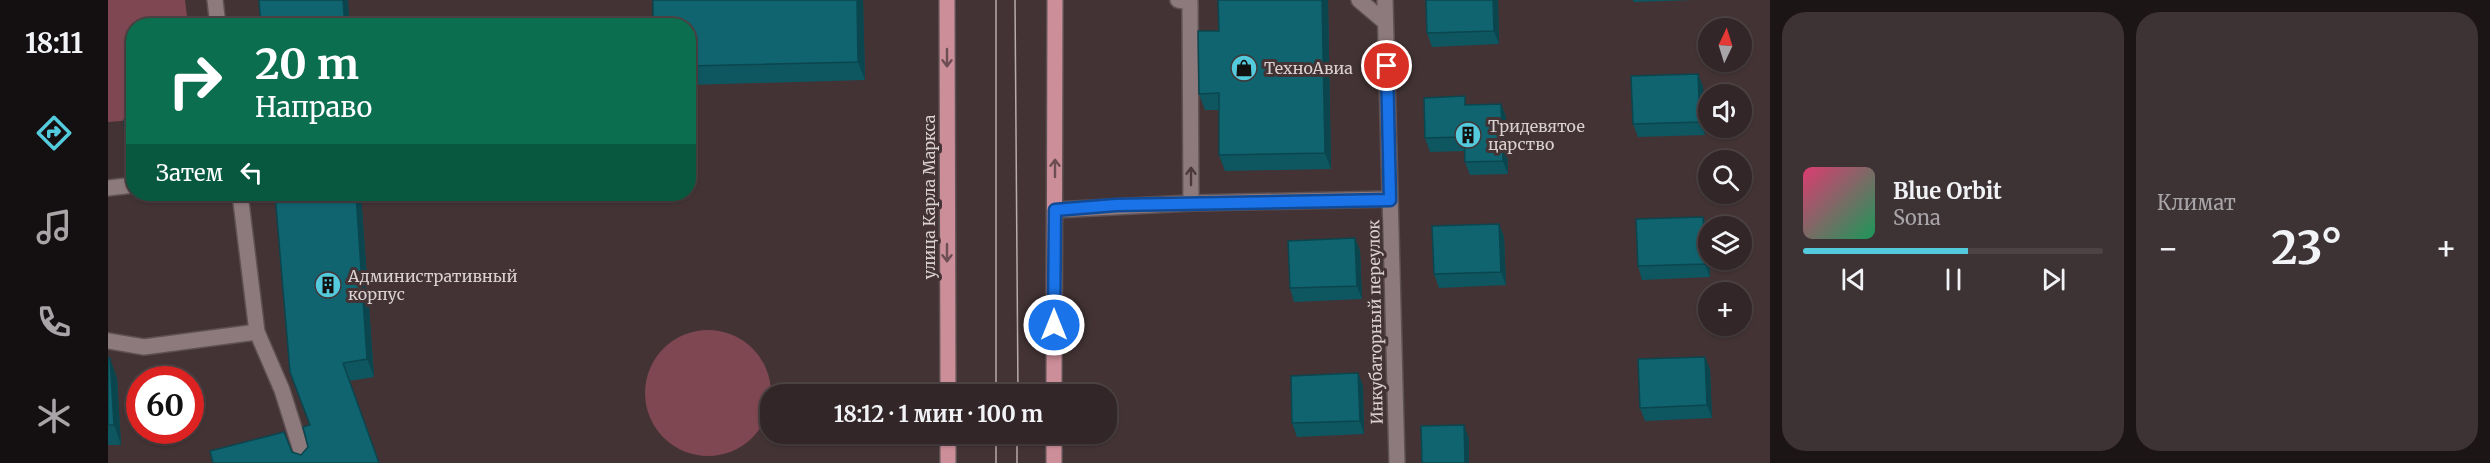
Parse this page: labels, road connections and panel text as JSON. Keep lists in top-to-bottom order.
{
  "streets": {
    "main road": ["улица Карла Маркса"],
    "street": ["Инкубаторный переулок"]
  },
  "places": {
    "shop": ["ТехноАвиа"],
    "building": ["Тридевятое царство", "Административный корпус"]
  },
  "north": "top",
  "page": {
    "tabs": "18:11",
    "tile": "Климат",
    "map_buttons": "+",
    "turn": ["20 m", "Направо"],
    "then": "Затем",
    "song": ["Blue Orbit", "Sona"],
    "heat": ["−", "23°", "+"],
    "limit": "60",
    "trip": "18:12 · 1 мин · 100 m"
  }
}
